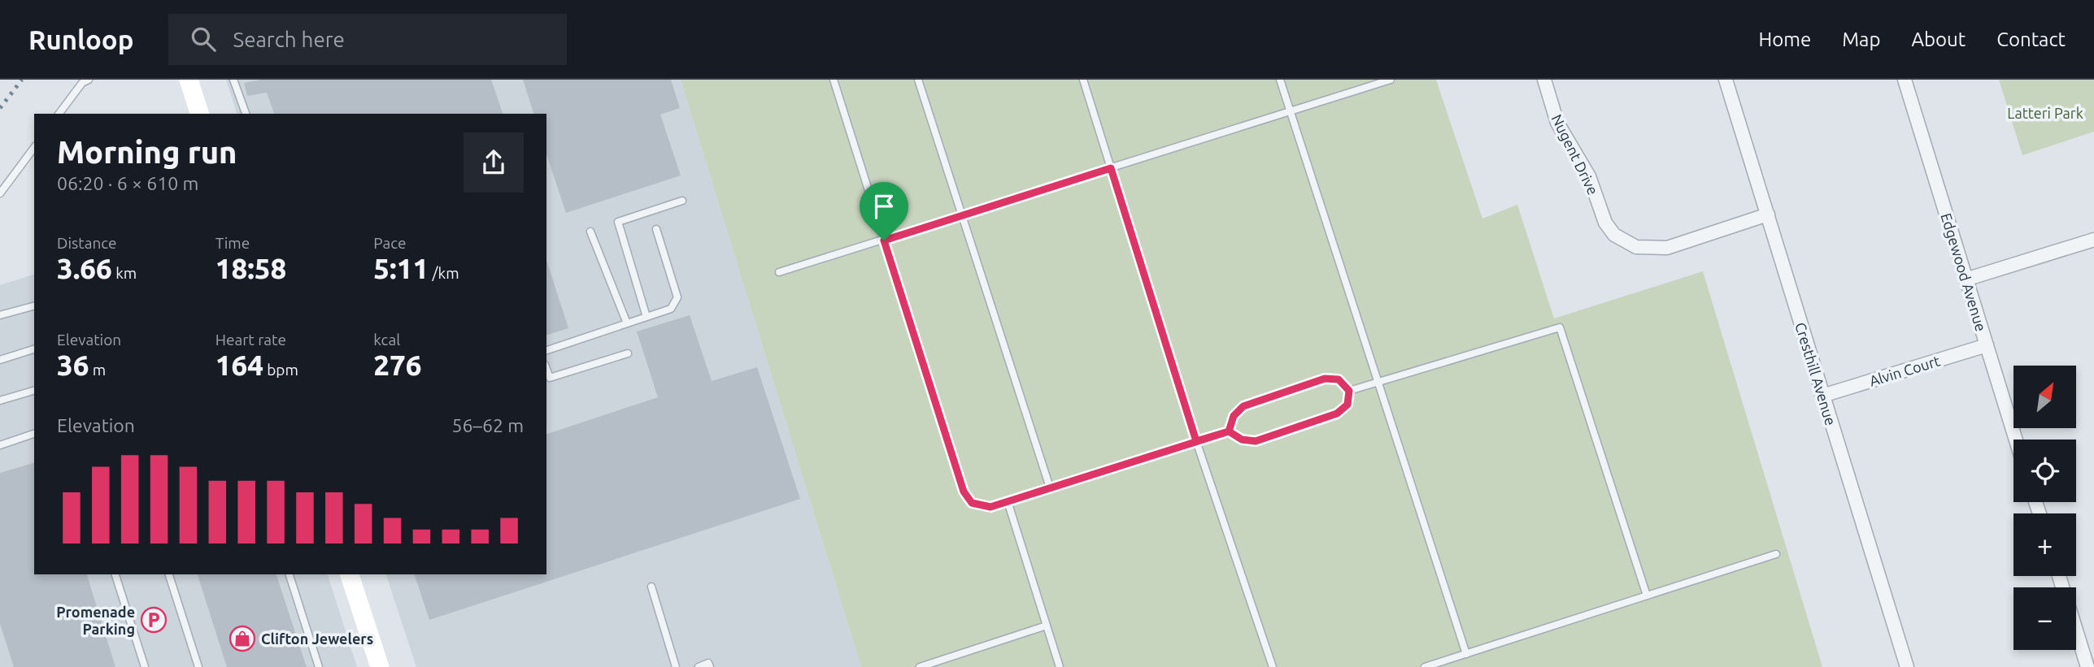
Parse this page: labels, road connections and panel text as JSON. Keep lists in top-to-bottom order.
{
  "streets": {
    "street": [
      "Nugent Drive",
      "Edgewood Avenue",
      "Alvin Court",
      "Cresthill Avenue"
    ]
  },
  "crossings": [
    ["Nugent Drive", "Cresthill Avenue"],
    ["Edgewood Avenue", "Alvin Court"],
    ["Alvin Court", "Cresthill Avenue"]
  ],
  "parks": ["Latteri Park"],
  "places": {
    "parking": ["Promenade Parking"],
    "shop": ["Clifton Jewelers"]
  },
  "north": "top right",
  "page": {
    "header": "Runloop",
    "search": "Search here",
    "nav": [
      "Home",
      "Map",
      "About",
      "Contact"
    ],
    "heading": ["Morning run", "06:20 · 6 × 610 m"],
    "stats": [
      ["Distance", "3.66 km"],
      ["Time", "18:58"],
      ["Pace", "5:11 /km"],
      ["Elevation", "36 m"],
      ["Heart rate", "164 bpm"],
      ["kcal", "276"]
    ],
    "map_buttons": ["+", "−"],
    "chart": ["Elevation", "56–62 m"]
  }
}
